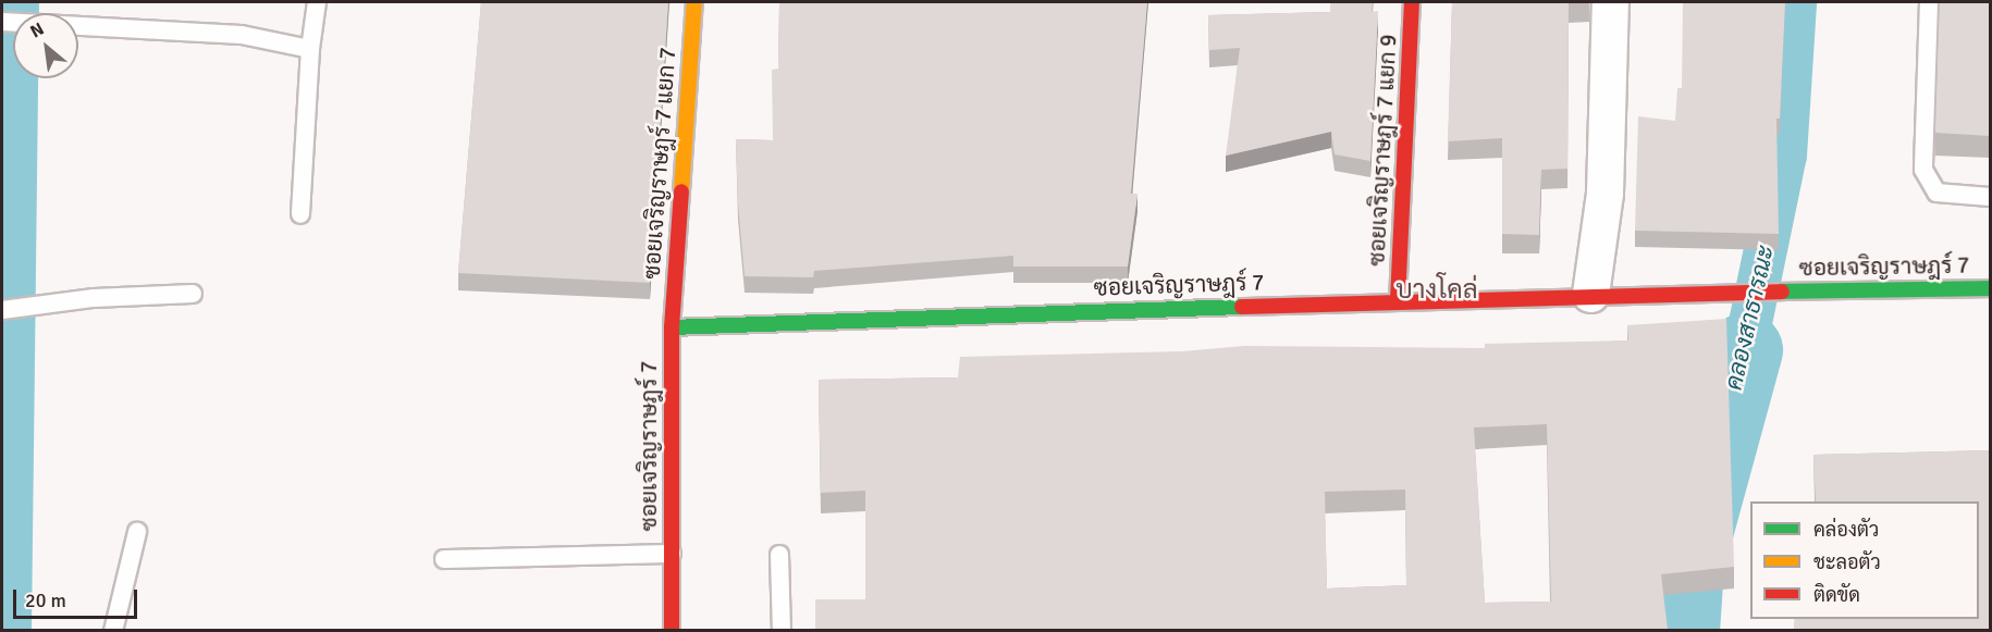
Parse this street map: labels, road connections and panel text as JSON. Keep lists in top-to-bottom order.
{
  "streets": {
    "street": ["ซอยเจริญราษฎร์ 7 แยก 9", "ซอยเจริญราษฎร์ 7 แยก 7", "ซอยเจริญราษฎร์ 7"]
  },
  "crossings": [
    ["ซอยเจริญราษฎร์ 7 แยก 9", "ซอยเจริญราษฎร์ 7"],
    ["ซอยเจริญราษฎร์ 7 แยก 7", "ซอยเจริญราษฎร์ 7"]
  ],
  "districts": ["บางโคล่"],
  "water": ["คลองสาธารณะ"],
  "legend": ["คล่องตัว", "ชะลอตัว", "ติดขัด"],
  "scale_bar": "20 m",
  "north": "top left"
}
